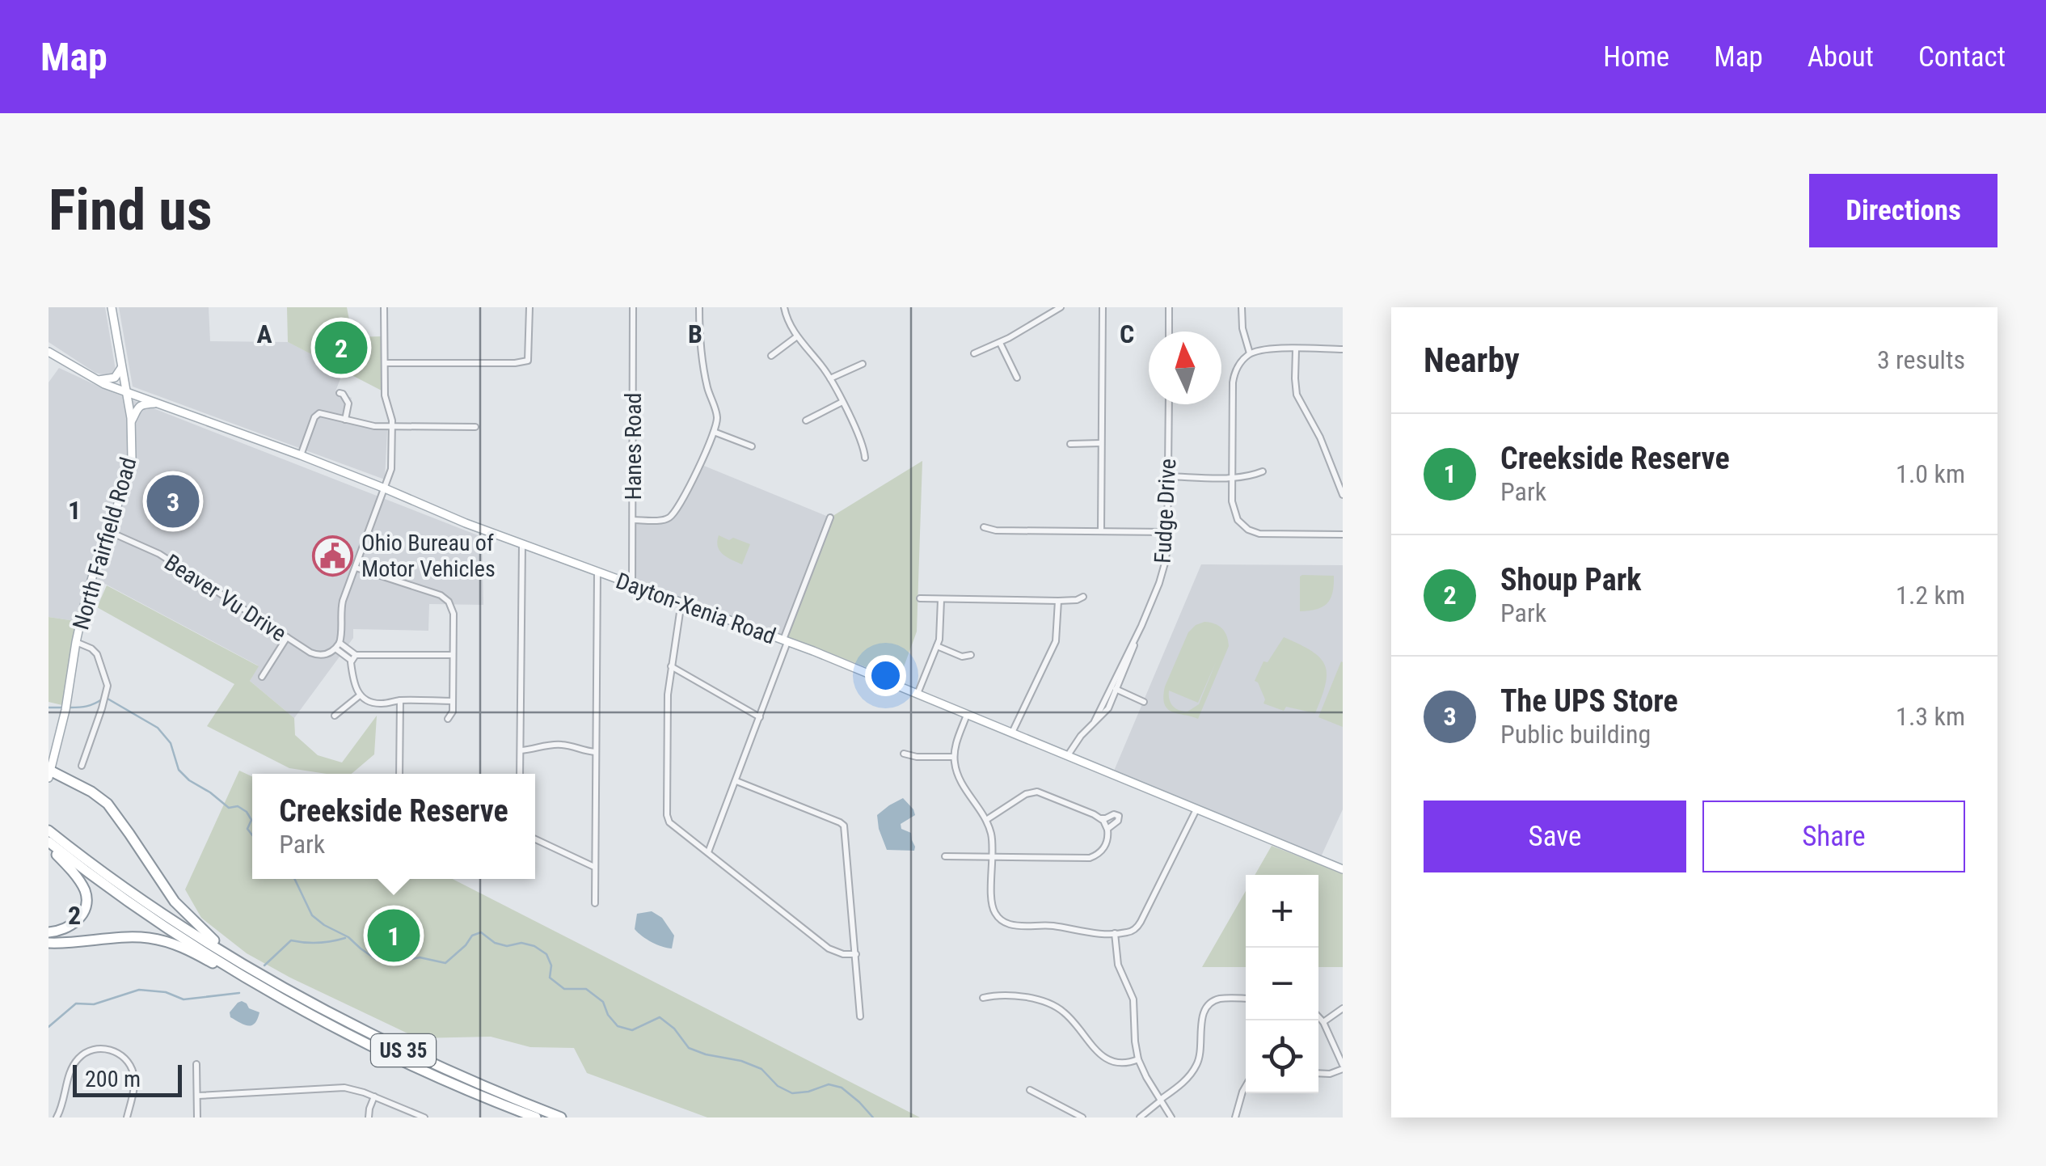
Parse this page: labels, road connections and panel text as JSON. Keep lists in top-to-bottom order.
{
  "streets": {
    "highway": ["US 35"],
    "main road": ["North Fairfield Road", "Dayton-Xenia Road"],
    "street": ["Hanes Road", "Fudge Drive", "Beaver Vu Drive"]
  },
  "crossings": [
    ["Hanes Road", "Dayton-Xenia Road"],
    ["Fudge Drive", "Dayton-Xenia Road"],
    ["North Fairfield Road", "Beaver Vu Drive"],
    ["North Fairfield Road", "Dayton-Xenia Road"]
  ],
  "places": {
    "public building": ["Ohio Bureau of Motor Vehicles"]
  },
  "scale_bar": "200 m",
  "north": "top",
  "page": {
    "header": "Map",
    "nav": [
      "Home",
      "Map",
      "About",
      "Contact"
    ],
    "buttons": [
      "Directions",
      ["Save", "Share"]
    ],
    "title": "Find us",
    "heading": ["Nearby", "3 results"],
    "pins": ["2", "3", "1"],
    "list": [
      {
        "mark": "1",
        "name": "Creekside Reserve",
        "note": "Park",
        "value": "1.0 km"
      },
      {
        "mark": "2",
        "name": "Shoup Park",
        "note": "Park",
        "value": "1.2 km"
      },
      {
        "mark": "3",
        "name": "The UPS Store",
        "note": "Public building",
        "value": "1.3 km"
      }
    ],
    "popup": ["Creekside Reserve", "Park"],
    "map_buttons": ["+", "−"],
    "scale": "200 m"
  },
  "grid": {
    "columns": ["A", "B", "C"],
    "rows": ["1", "2"]
  }
}
